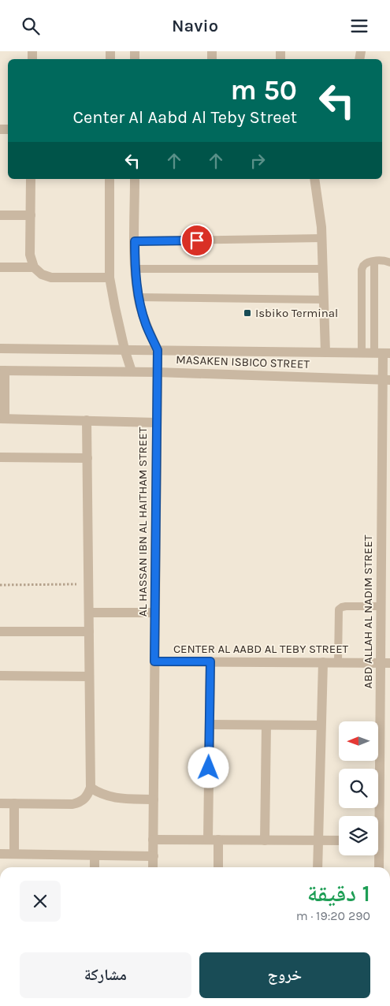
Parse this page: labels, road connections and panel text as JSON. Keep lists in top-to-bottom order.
{
  "streets": {
    "street": [
      "MASAKEN ISBICO STREET",
      "AL HASSAN IBN AL HAITHAM STREET",
      "ABD ALLAH AL NADIM STREET",
      "CENTER AL AABD AL TEBY STREET"
    ]
  },
  "crossings": [
    ["MASAKEN ISBICO STREET", "AL HASSAN IBN AL HAITHAM STREET"],
    ["MASAKEN ISBICO STREET", "ABD ALLAH AL NADIM STREET"],
    ["AL HASSAN IBN AL HAITHAM STREET", "CENTER AL AABD AL TEBY STREET"],
    ["ABD ALLAH AL NADIM STREET", "CENTER AL AABD AL TEBY STREET"]
  ],
  "places": {
    "transit": ["Isbiko Terminal"]
  },
  "north": "left",
  "page": {
    "header": "Navio",
    "turn": ["50 m", "Center Al Aabd Al Teby Street"],
    "heading": ["1 دقيقة", "290 m · 19:20"],
    "buttons": ["خروج", "مشاركة"]
  }
}
